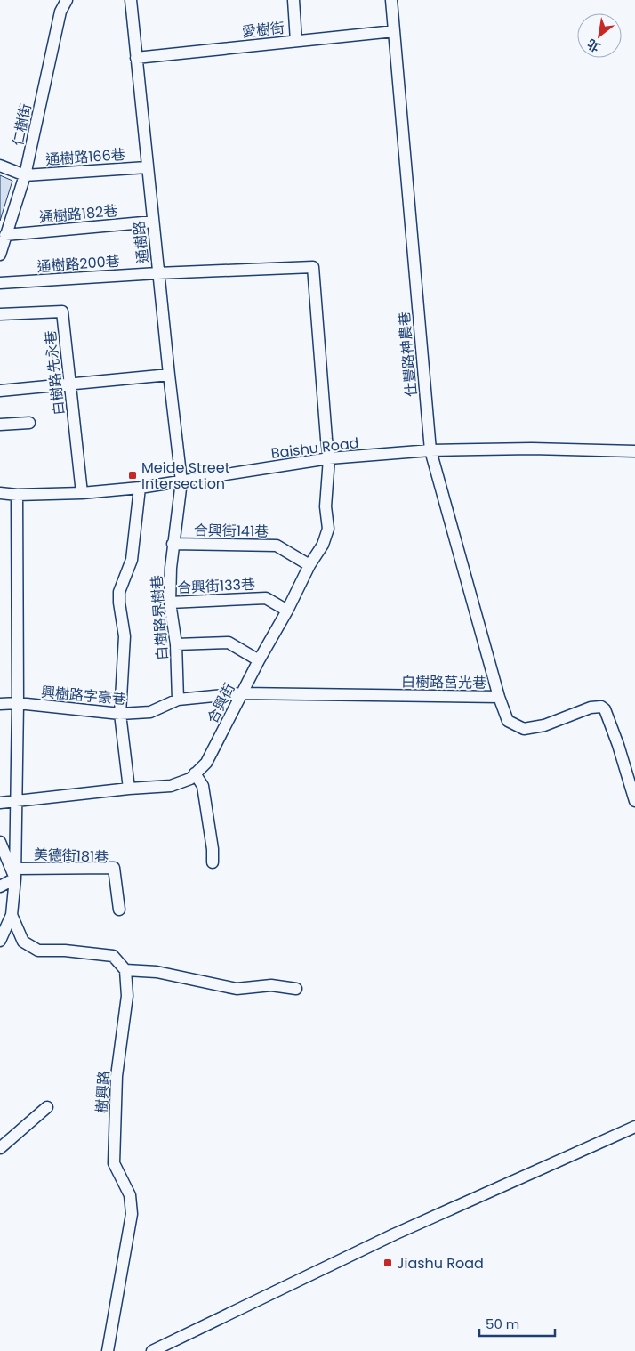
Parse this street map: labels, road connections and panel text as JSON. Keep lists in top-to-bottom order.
{
  "streets": {
    "street": [
      "愛樹街",
      "仁樹街",
      "通樹路166巷",
      "通樹路182巷",
      "通樹路",
      "通樹路200巷",
      "仕豐路神農巷",
      "白樹路先永巷",
      "Baishu Road",
      "合興街141巷",
      "合興街133巷",
      "白樹路界樹巷",
      "白樹路莒光巷",
      "興樹路字豪巷",
      "合興街",
      "美德街181巷",
      "樹興路"
    ]
  },
  "crossings": [
    ["愛樹街", "通樹路"],
    ["愛樹街", "仕豐路神農巷"],
    ["仁樹街", "通樹路166巷"],
    ["仁樹街", "通樹路182巷"],
    ["通樹路166巷", "通樹路"],
    ["通樹路182巷", "通樹路"],
    ["通樹路", "通樹路200巷"],
    ["通樹路", "Baishu Road"],
    ["通樹路", "白樹路界樹巷"],
    ["通樹路200巷", "Baishu Road"],
    ["通樹路200巷", "合興街"],
    ["仕豐路神農巷", "Baishu Road"],
    ["仕豐路神農巷", "白樹路莒光巷"],
    ["白樹路先永巷", "Baishu Road"],
    ["Baishu Road", "白樹路界樹巷"],
    ["Baishu Road", "合興街"],
    ["合興街141巷", "白樹路界樹巷"],
    ["合興街141巷", "合興街"],
    ["合興街133巷", "白樹路界樹巷"],
    ["合興街133巷", "合興街"],
    ["白樹路界樹巷", "興樹路字豪巷"],
    ["白樹路莒光巷", "興樹路字豪巷"],
    ["白樹路莒光巷", "合興街"],
    ["興樹路字豪巷", "合興街"]
  ],
  "places": {
    "transit": ["Meide Street Intersection", "Jiashu Road"]
  },
  "scale_bar": "50 m",
  "north": "bottom left"
}
